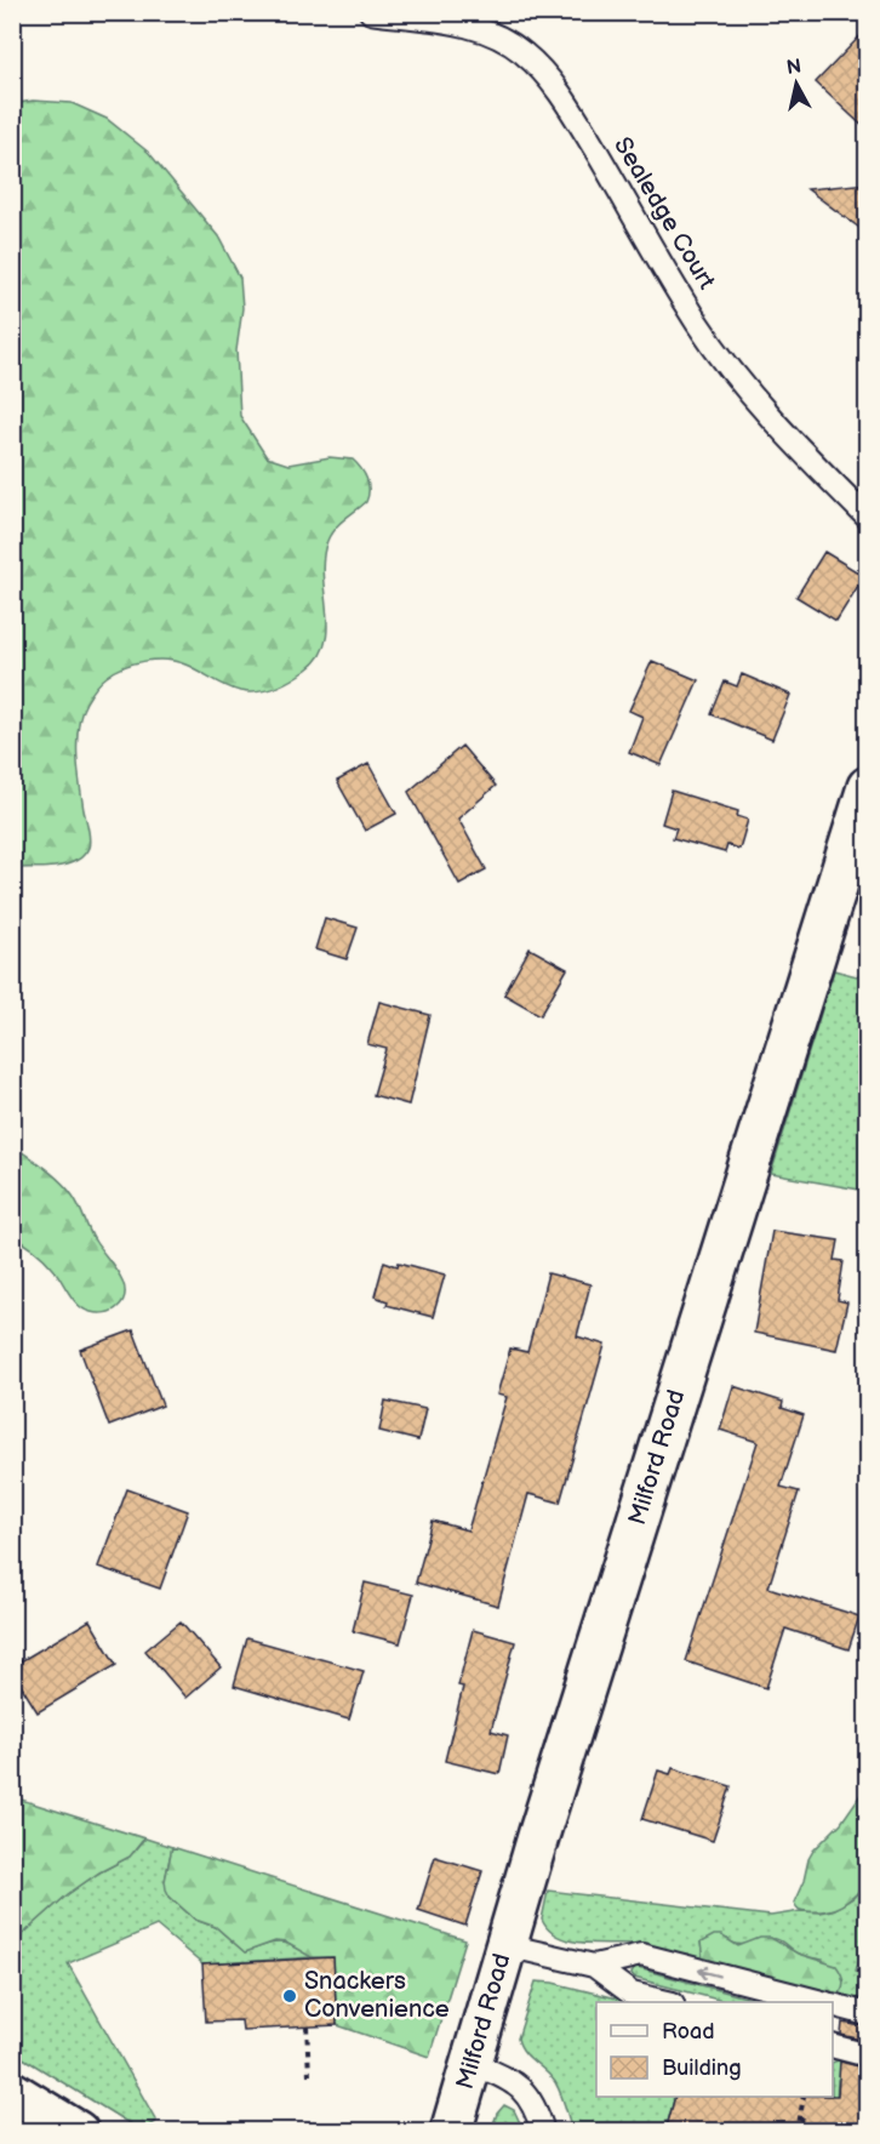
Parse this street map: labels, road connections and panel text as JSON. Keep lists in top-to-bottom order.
{
  "streets": {
    "street": ["Milford Road"],
    "lane": ["Sealedge Court"]
  },
  "places": ["Snackers Convenience"],
  "legend": ["Road", "Building"],
  "north": "top"
}
